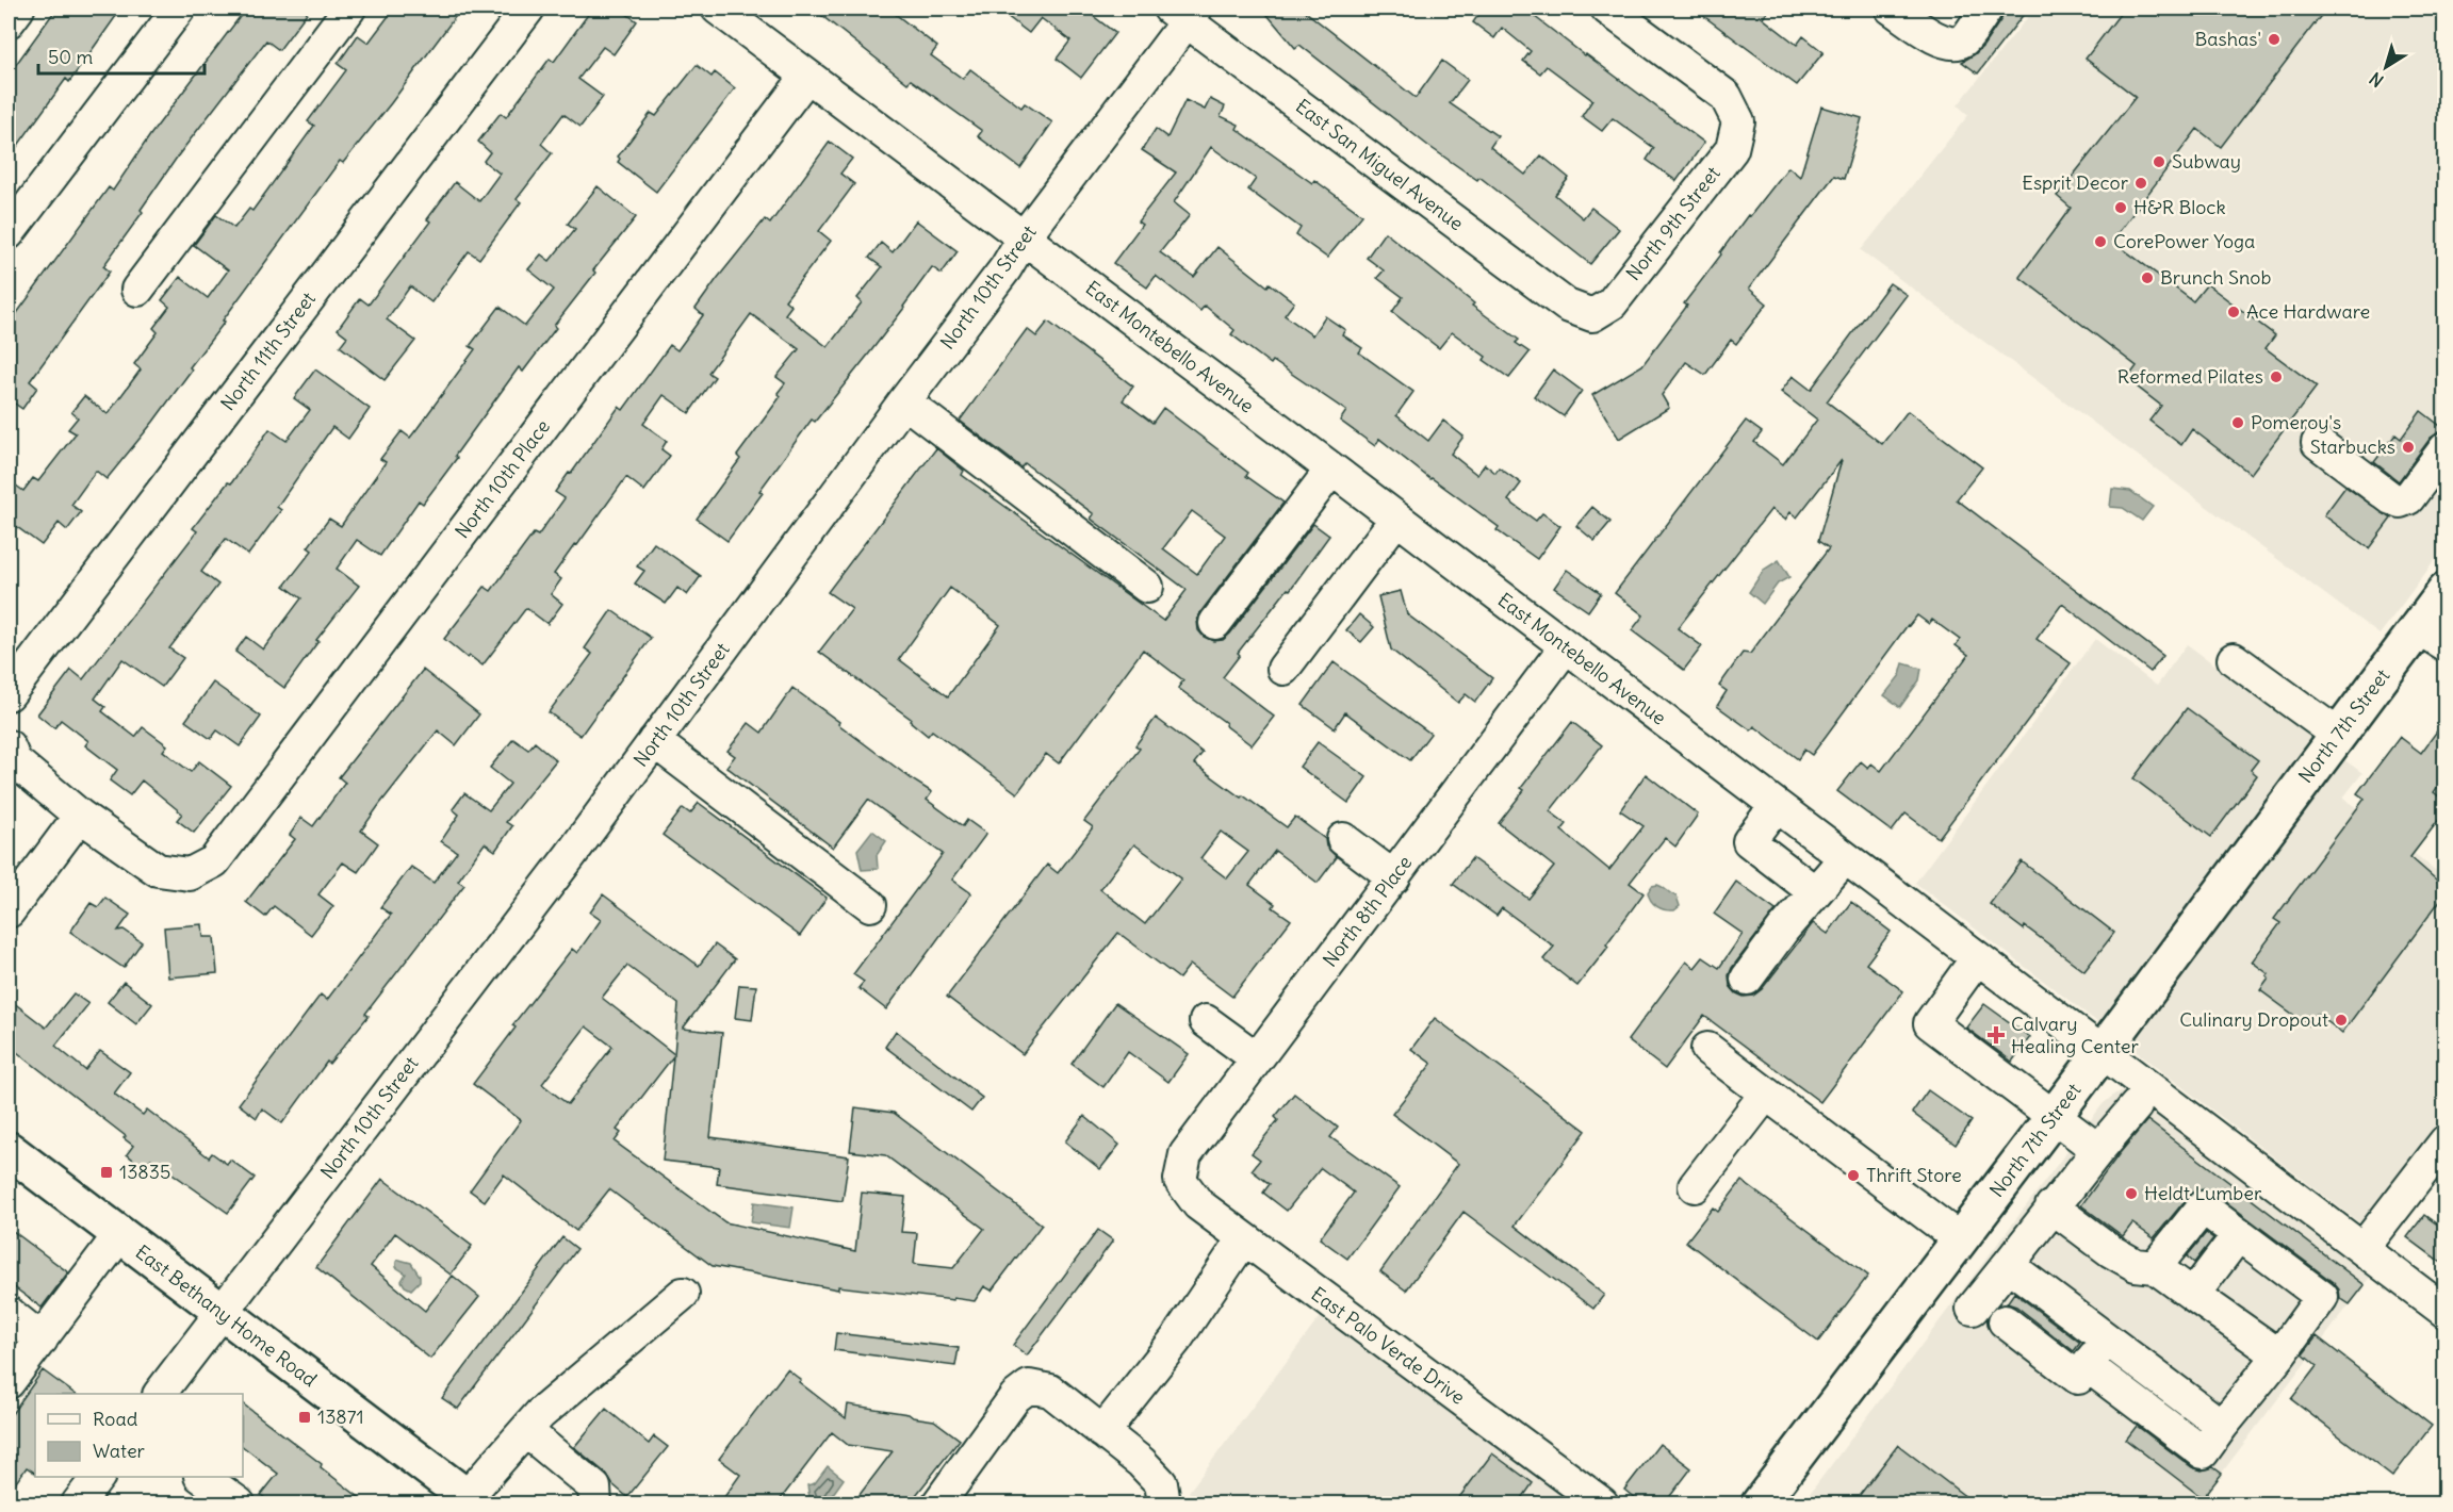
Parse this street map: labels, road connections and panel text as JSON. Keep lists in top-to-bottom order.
{
  "streets": {
    "main road": ["North 7th Street", "East Bethany Home Road"],
    "street": [
      "East San Miguel Avenue",
      "North 9th Street",
      "North 10th Street",
      "East Montebello Avenue",
      "North 11th Street",
      "North 10th Place",
      "North 8th Place",
      "East Palo Verde Drive"
    ]
  },
  "crossings": [
    ["East San Miguel Avenue", "North 9th Street"],
    ["East San Miguel Avenue", "North 10th Street"],
    ["North 10th Street", "East Montebello Avenue"],
    ["North 10th Street", "East Bethany Home Road"],
    ["East Montebello Avenue", "North 10th Place"],
    ["East Montebello Avenue", "North 7th Street"],
    ["East Montebello Avenue", "North 8th Place"],
    ["North 8th Place", "East Palo Verde Drive"]
  ],
  "places": {
    "other": [
      "Bashas'",
      "Subway",
      "Esprit Decor",
      "H&R Block",
      "CorePower Yoga",
      "Brunch Snob",
      "Ace Hardware",
      "Reformed Pilates",
      "Pomeroy's",
      "Starbucks",
      "Culinary Dropout",
      "Thrift Store",
      "Heldt Lumber"
    ],
    "health": ["Calvary Healing Center"],
    "transit": ["13835", "13871"]
  },
  "legend": ["Road", "Water"],
  "scale_bar": "50 m",
  "north": "bottom left"
}
